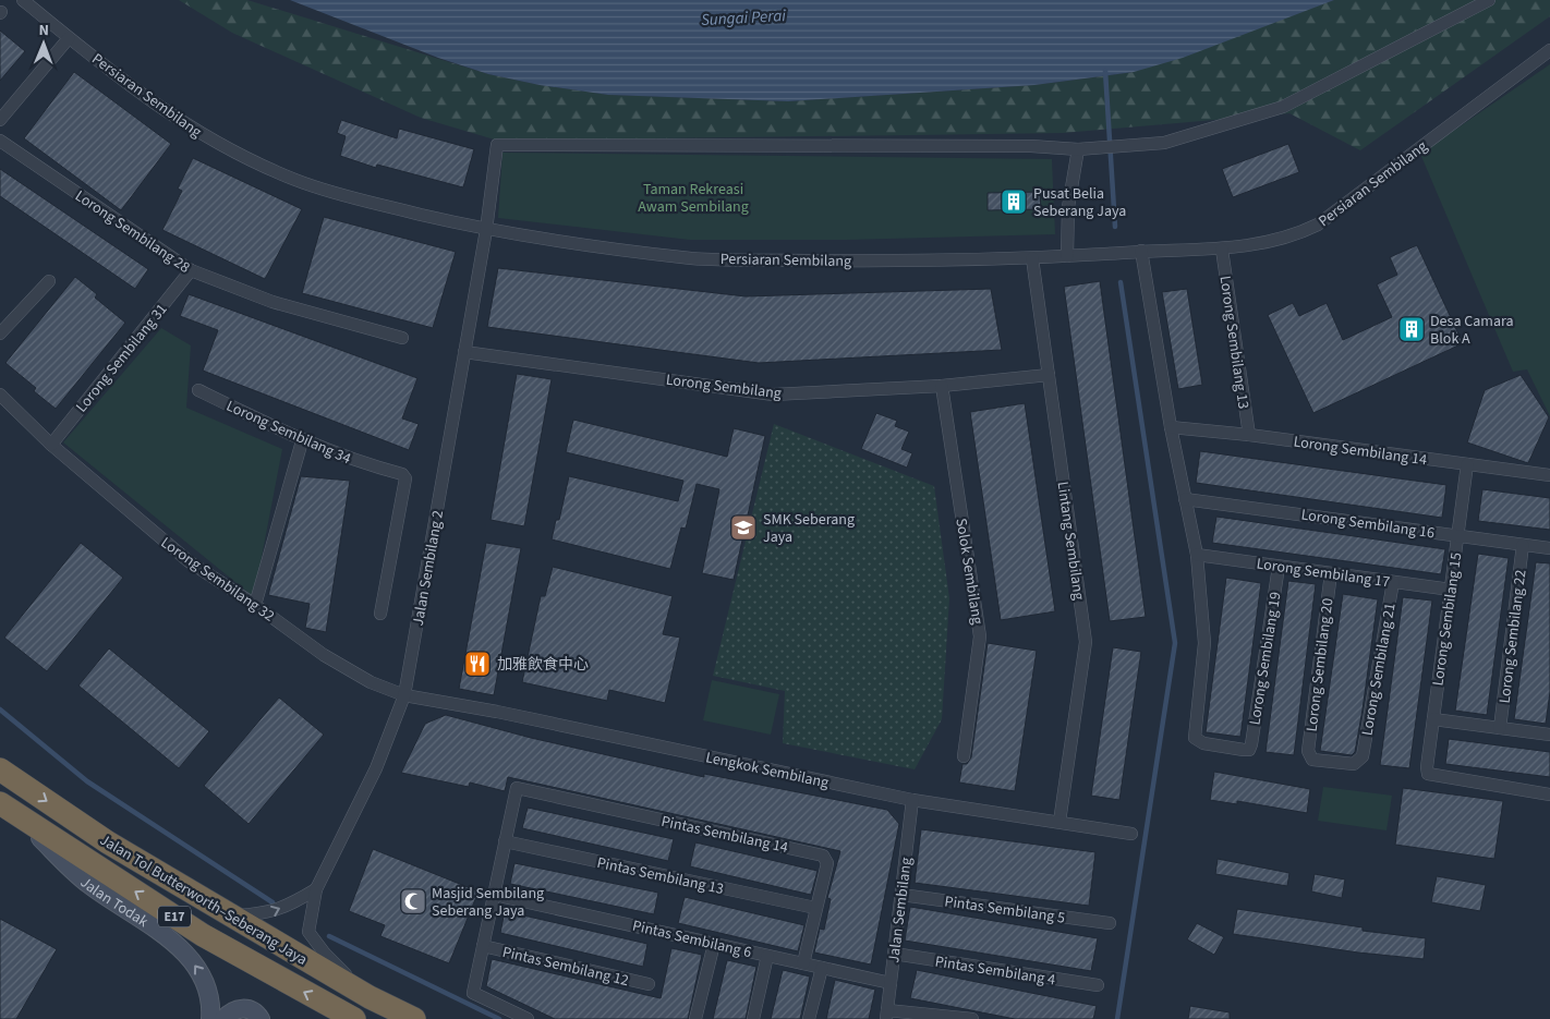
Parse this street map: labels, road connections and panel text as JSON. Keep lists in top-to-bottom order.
{
  "streets": {
    "highway": ["Jalan Tol Butterworth–Seberang Jaya", "E17"],
    "main road": ["Jalan Todak"],
    "street": [
      "Persiaran Sembilang",
      "Lorong Sembilang 28",
      "Lorong Sembilang 13",
      "Lorong Sembilang 31",
      "Lorong Sembilang",
      "Lorong Sembilang 34",
      "Lorong Sembilang 14",
      "Lorong Sembilang 16",
      "Lintang Sembilang",
      "Jalan Sembilang 2",
      "Solok Sembilang",
      "Lorong Sembilang 17",
      "Lorong Sembilang 32",
      "Lorong Sembilang 15",
      "Lorong Sembilang 22",
      "Lorong Sembilang 19",
      "Lorong Sembilang 20",
      "Lorong Sembilang 21",
      "Lengkok Sembilang",
      "Pintas Sembilang 14",
      "Pintas Sembilang 13",
      "Pintas Sembilang 5",
      "Jalan Sembilang",
      "Pintas Sembilang 6",
      "Pintas Sembilang 12",
      "Pintas Sembilang 4"
    ]
  },
  "crossings": [
    ["Persiaran Sembilang", "Lorong Sembilang 13"],
    ["Persiaran Sembilang", "Lintang Sembilang"],
    ["Persiaran Sembilang", "Jalan Sembilang 2"],
    ["Lorong Sembilang 28", "Lorong Sembilang 31"],
    ["Lorong Sembilang 13", "Lorong Sembilang 14"],
    ["Lorong Sembilang 31", "Lorong Sembilang 32"],
    ["Lorong Sembilang", "Lintang Sembilang"],
    ["Lorong Sembilang", "Jalan Sembilang 2"],
    ["Lorong Sembilang", "Solok Sembilang"],
    ["Lorong Sembilang 14", "Lorong Sembilang 15"],
    ["Lorong Sembilang 16", "Lorong Sembilang 15"],
    ["Lorong Sembilang 16", "Lorong Sembilang 22"],
    ["Lintang Sembilang", "Lengkok Sembilang"],
    ["Jalan Sembilang 2", "Lorong Sembilang 32"],
    ["Jalan Sembilang 2", "Lengkok Sembilang"],
    ["Jalan Sembilang 2", "Jalan Tol Butterworth–Seberang Jaya"],
    ["Lorong Sembilang 17", "Lorong Sembilang 15"],
    ["Lorong Sembilang 17", "Lorong Sembilang 19"],
    ["Lorong Sembilang 17", "Lorong Sembilang 20"],
    ["Lorong Sembilang 17", "Lorong Sembilang 21"],
    ["Lorong Sembilang 32", "Lengkok Sembilang"],
    ["Lorong Sembilang 20", "Lorong Sembilang 21"],
    ["Lengkok Sembilang", "Jalan Sembilang"],
    ["Pintas Sembilang 14", "Pintas Sembilang 13"],
    ["Pintas Sembilang 14", "Pintas Sembilang 6"],
    ["Jalan Tol Butterworth–Seberang Jaya", "Jalan Todak"],
    ["Pintas Sembilang 5", "Jalan Sembilang"],
    ["Jalan Sembilang", "Pintas Sembilang 6"],
    ["Jalan Sembilang", "Pintas Sembilang 4"]
  ],
  "one_way": ["Jalan Todak"],
  "water": ["Sungai Perai"],
  "parks": ["Taman Rekreasi Awam Sembilang"],
  "places": {
    "building": ["Pusat Belia Seberang Jaya", "Desa Camara Blok A"],
    "school or university": ["SMK Seberang Jaya"],
    "restaurant": ["加雅飲食中心"],
    "mosque": ["Masjid Sembilang Seberang Jaya"]
  },
  "north": "top"
}
